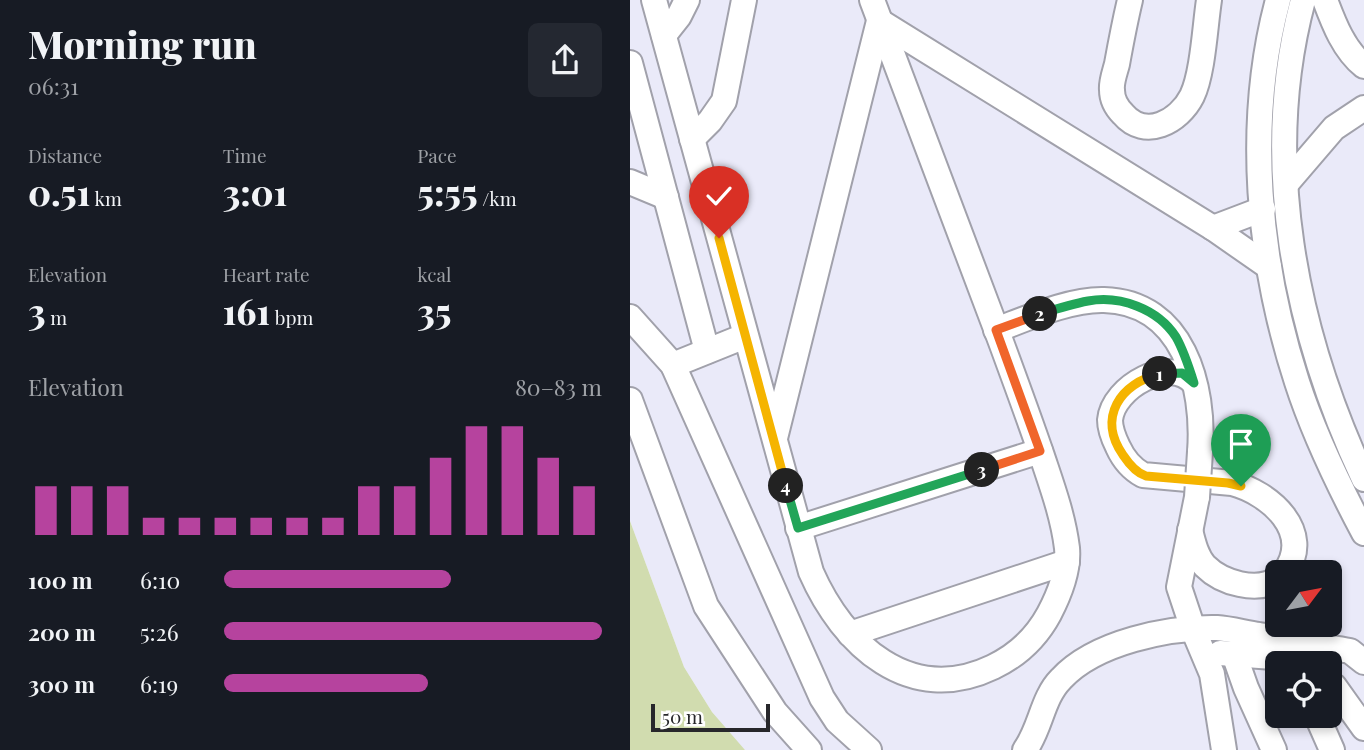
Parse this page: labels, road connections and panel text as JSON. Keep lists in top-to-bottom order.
{
  "scale_bar": "50 m",
  "north": "top right",
  "page": {
    "heading": ["Morning run", "06:31"],
    "stats": [
      ["Distance", "0.51 km"],
      ["Time", "3:01"],
      ["Pace", "5:55 /km"],
      ["Elevation", "3 m"],
      ["Heart rate", "161 bpm"],
      ["kcal", "35"]
    ],
    "pins": [
      "2",
      "1",
      "3",
      "4"
    ],
    "chart": ["Elevation", "80–83 m"],
    "list": [
      {
        "name": "100 m",
        "note": "6:10"
      },
      {
        "name": "200 m",
        "note": "5:26"
      },
      {
        "name": "300 m",
        "note": "6:19"
      }
    ],
    "scale": "50 m"
  }
}
